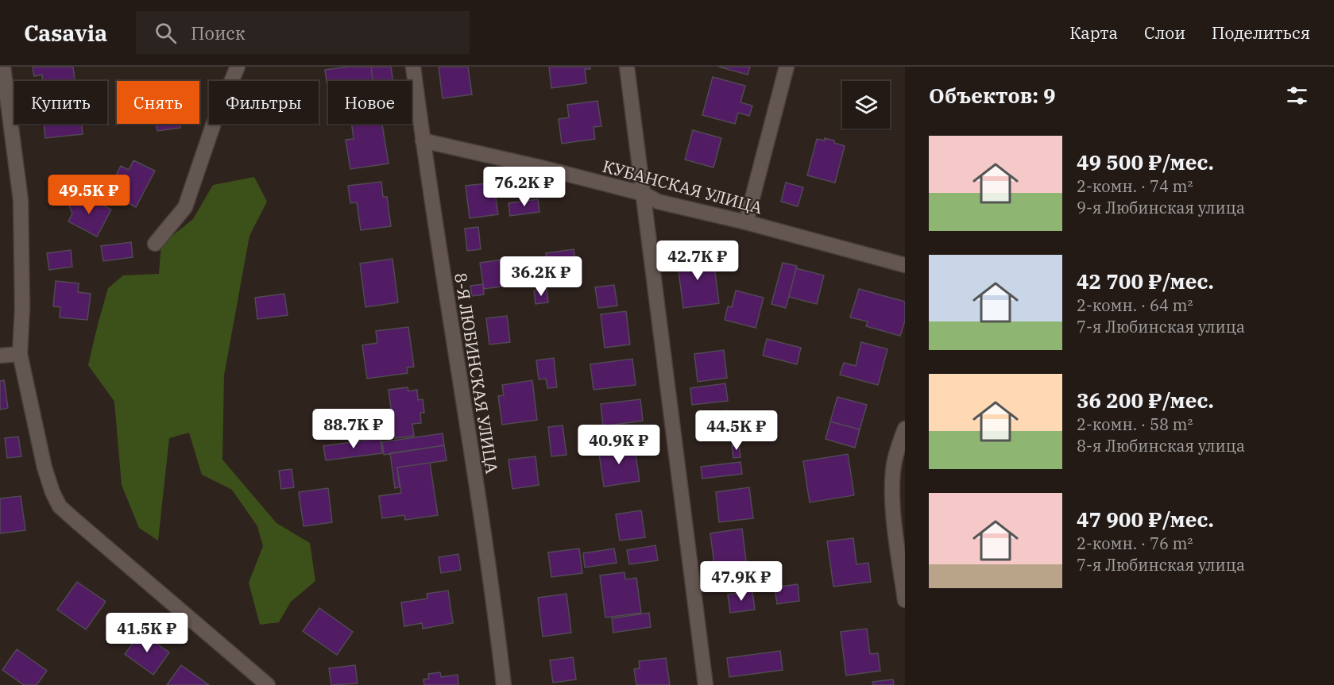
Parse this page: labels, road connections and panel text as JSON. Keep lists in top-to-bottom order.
{
  "streets": {
    "street": ["КУБАНСКАЯ УЛИЦА", "8-Я ЛЮБИНСКАЯ УЛИЦА"]
  },
  "crossings": [
    ["КУБАНСКАЯ УЛИЦА", "8-Я ЛЮБИНСКАЯ УЛИЦА"]
  ],
  "page": {
    "header": "Casavia",
    "search": "Поиск",
    "nav": ["Карта", "Слои", "Поделиться"],
    "heading": "Объектов: 9",
    "chip": [
      "Купить",
      "Снять",
      "Фильтры",
      "Новое"
    ],
    "list": [
      {
        "name": "49 500 ₽/мес.",
        "note": "2-комн. · 74 m² · 9-я Любинская улица"
      },
      {
        "name": "42 700 ₽/мес.",
        "note": "2-комн. · 64 m² · 7-я Любинская улица"
      },
      {
        "name": "36 200 ₽/мес.",
        "note": "2-комн. · 58 m² · 8-я Любинская улица"
      },
      {
        "name": "47 900 ₽/мес.",
        "note": "2-комн. · 76 m² · 7-я Любинская улица"
      }
    ],
    "price": [
      "76.2K ₽",
      "49.5K ₽",
      "42.7K ₽",
      "36.2K ₽",
      "88.7K ₽",
      "44.5K ₽",
      "40.9K ₽",
      "47.9K ₽",
      "41.5K ₽"
    ]
  }
}
